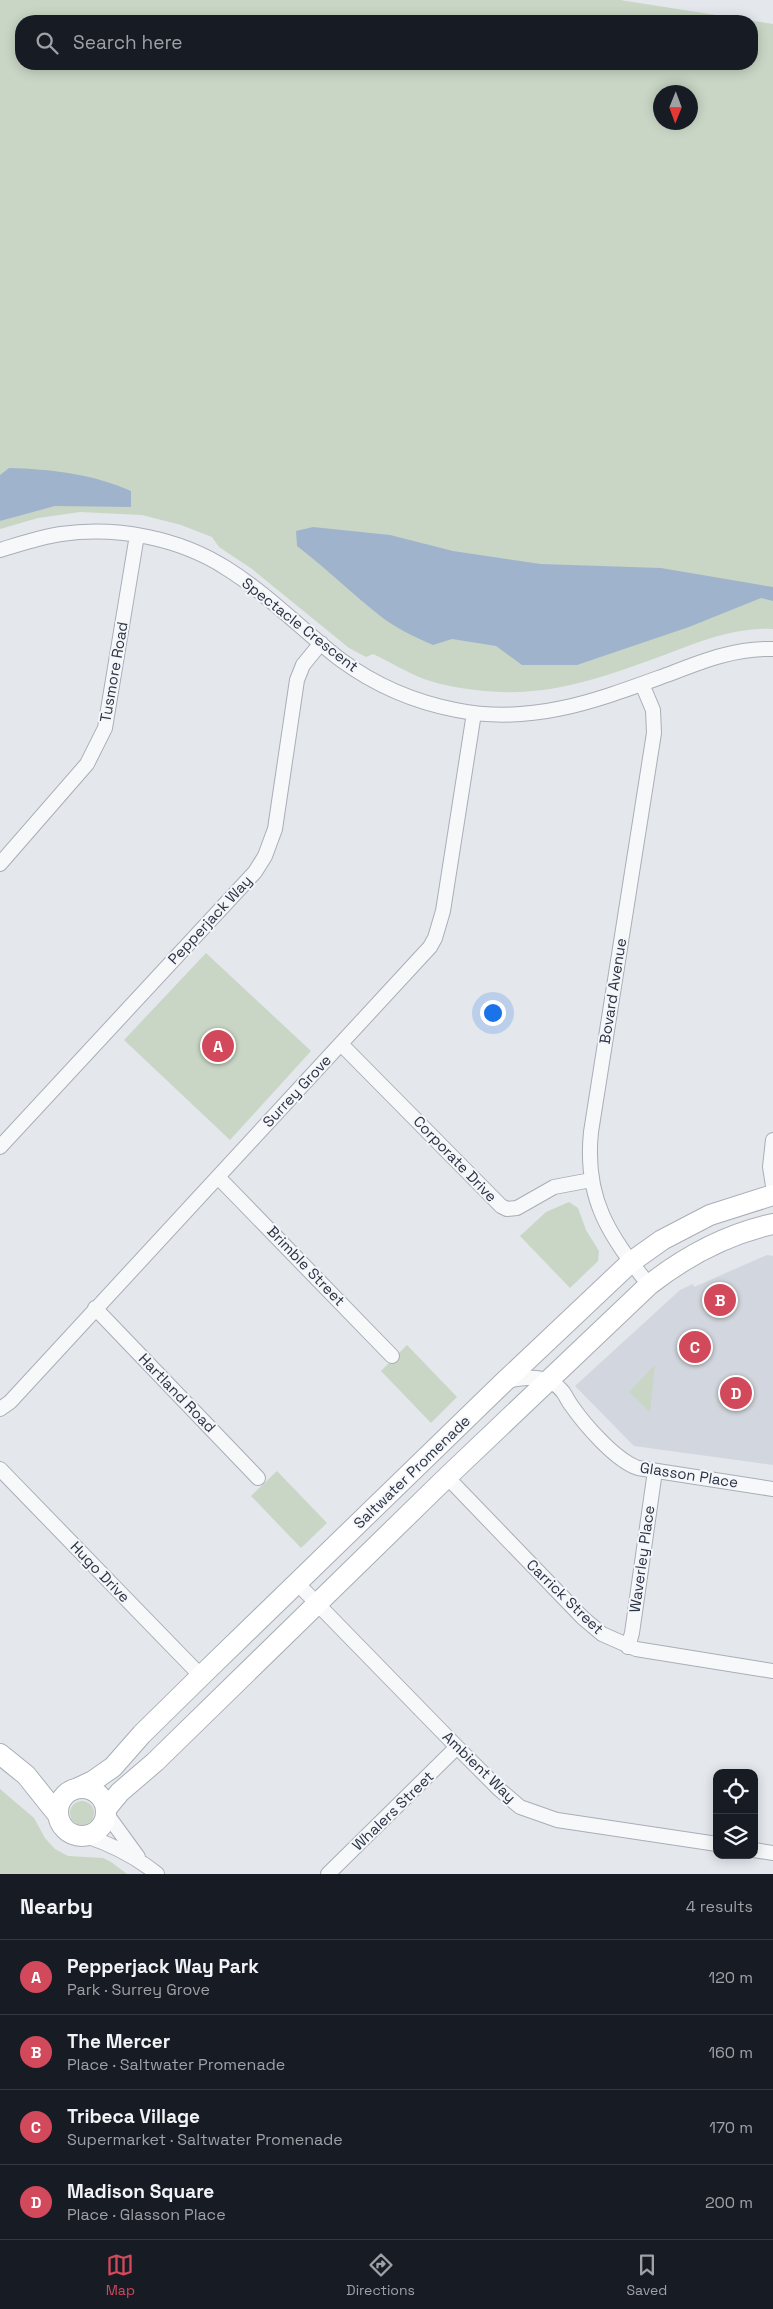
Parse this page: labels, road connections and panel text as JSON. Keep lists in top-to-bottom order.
{
  "streets": {
    "street": [
      "Spectacle Crescent",
      "Tusmore Road",
      "Pepperjack Way",
      "Bovard Avenue",
      "Surrey Grove",
      "Corporate Drive",
      "Brimble Street",
      "Hartland Road",
      "Saltwater Promenade",
      "Glasson Place",
      "Waverley Place",
      "Hugo Drive",
      "Carrick Street",
      "Ambient Way",
      "Whalers Street"
    ]
  },
  "crossings": [
    ["Spectacle Crescent", "Tusmore Road"],
    ["Spectacle Crescent", "Pepperjack Way"],
    ["Spectacle Crescent", "Bovard Avenue"],
    ["Spectacle Crescent", "Surrey Grove"],
    ["Bovard Avenue", "Corporate Drive"],
    ["Bovard Avenue", "Saltwater Promenade"],
    ["Surrey Grove", "Corporate Drive"],
    ["Surrey Grove", "Brimble Street"],
    ["Surrey Grove", "Hartland Road"],
    ["Saltwater Promenade", "Glasson Place"],
    ["Saltwater Promenade", "Hugo Drive"],
    ["Saltwater Promenade", "Carrick Street"],
    ["Saltwater Promenade", "Ambient Way"],
    ["Glasson Place", "Waverley Place"],
    ["Waverley Place", "Carrick Street"],
    ["Ambient Way", "Whalers Street"]
  ],
  "north": "bottom",
  "page": {
    "search": "Search here",
    "pins": [
      "A",
      "B",
      "C",
      "D"
    ],
    "heading": ["Nearby", "4 results"],
    "list": [
      {
        "mark": "A",
        "name": "Pepperjack Way Park",
        "note": "Park · Surrey Grove",
        "value": "120 m"
      },
      {
        "mark": "B",
        "name": "The Mercer",
        "note": "Place · Saltwater Promenade",
        "value": "160 m"
      },
      {
        "mark": "C",
        "name": "Tribeca Village",
        "note": "Supermarket · Saltwater Promenade",
        "value": "170 m"
      },
      {
        "mark": "D",
        "name": "Madison Square",
        "note": "Place · Glasson Place",
        "value": "200 m"
      }
    ],
    "nav": ["Map", "Directions", "Saved"]
  }
}
